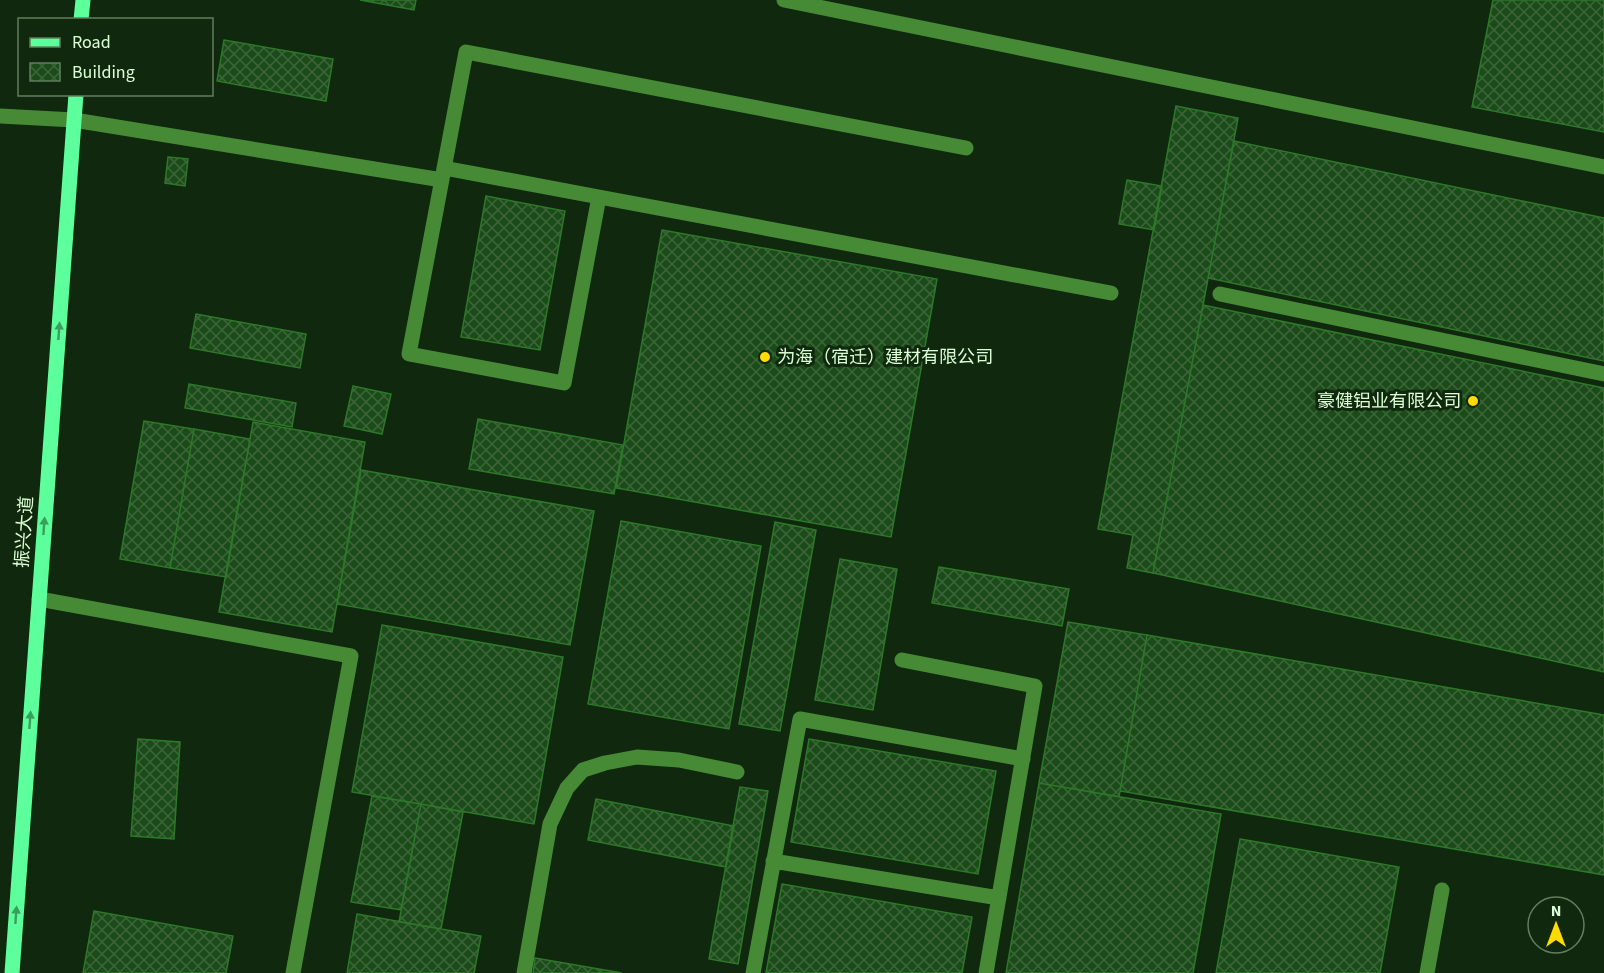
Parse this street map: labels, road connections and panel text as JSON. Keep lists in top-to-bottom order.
{
  "streets": {
    "main road": ["振兴大道"]
  },
  "one_way": ["振兴大道"],
  "places": ["为海（宿迁）建材有限公司", "豪健铝业有限公司"],
  "legend": ["Road", "Building"],
  "north": "top"
}
